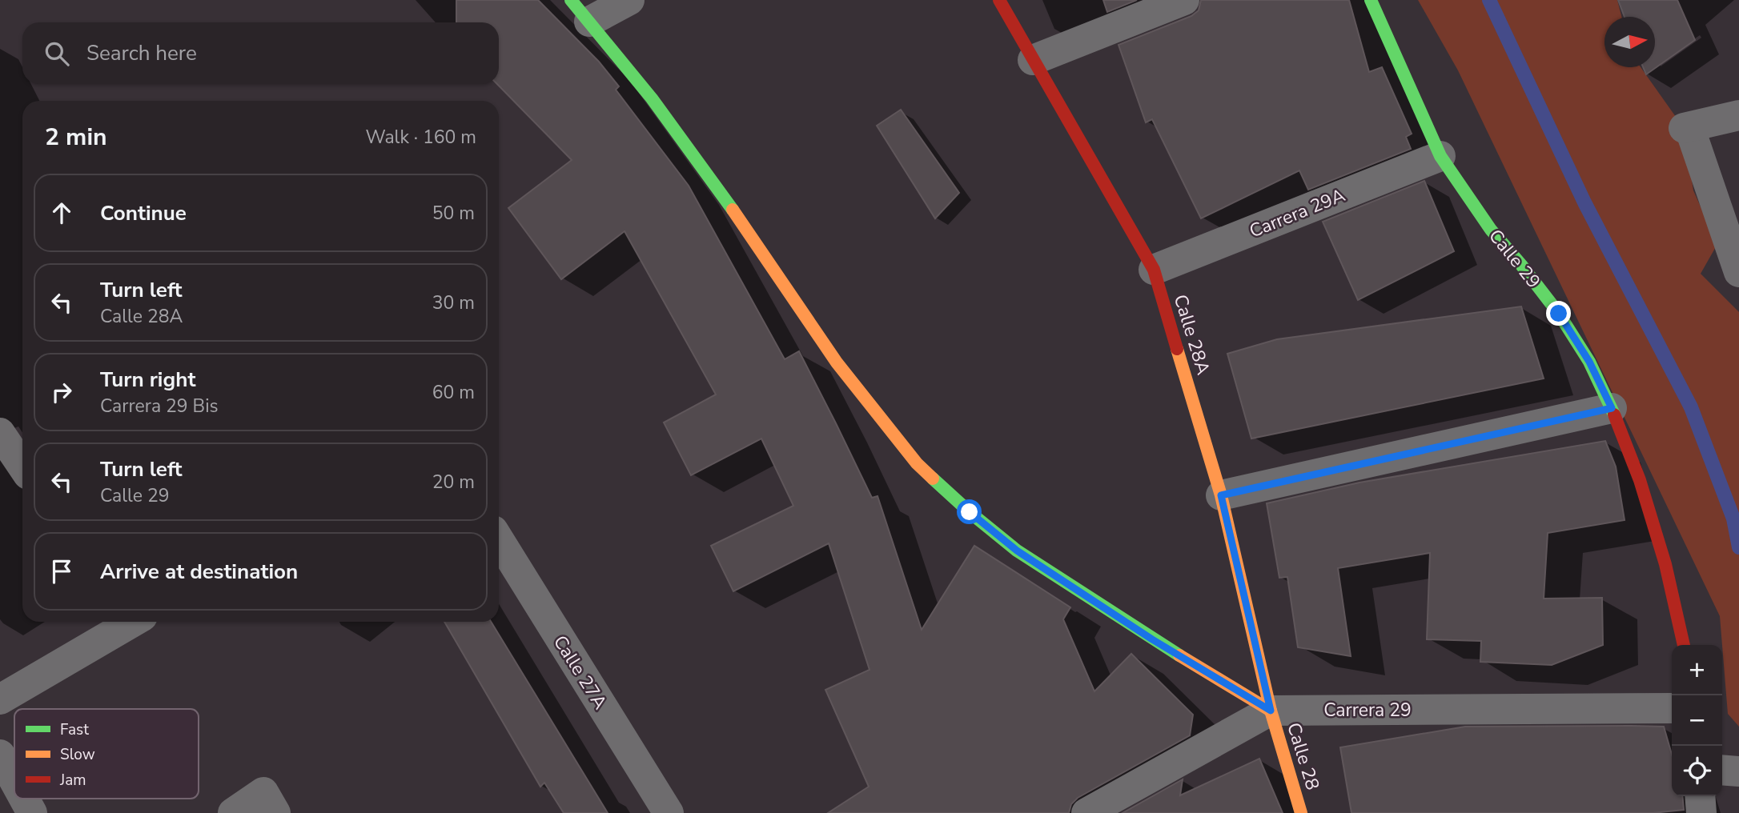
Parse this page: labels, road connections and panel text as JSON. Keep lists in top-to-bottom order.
{
  "streets": {
    "street": [
      "Carrera 29A",
      "Calle 29",
      "Calle 28A",
      "Calle 27A",
      "Carrera 29",
      "Calle 28"
    ]
  },
  "crossings": [
    ["Carrera 29A", "Calle 29"],
    ["Carrera 29A", "Calle 28A"],
    ["Calle 28A", "Carrera 29"],
    ["Calle 28A", "Calle 28"],
    ["Carrera 29", "Calle 28"]
  ],
  "legend": ["Fast", "Slow", "Jam"],
  "north": "right",
  "page": {
    "search": "Search here",
    "heading": ["2 min", "Walk · 160 m"],
    "list": [
      ["Continue", "50 m"],
      ["Turn left", "Calle 28A", "30 m"],
      ["Turn right", "Carrera 29 Bis", "60 m"],
      ["Turn left", "Calle 29", "20 m"],
      "Arrive at destination"
    ],
    "map_buttons": ["+", "−"]
  }
}
